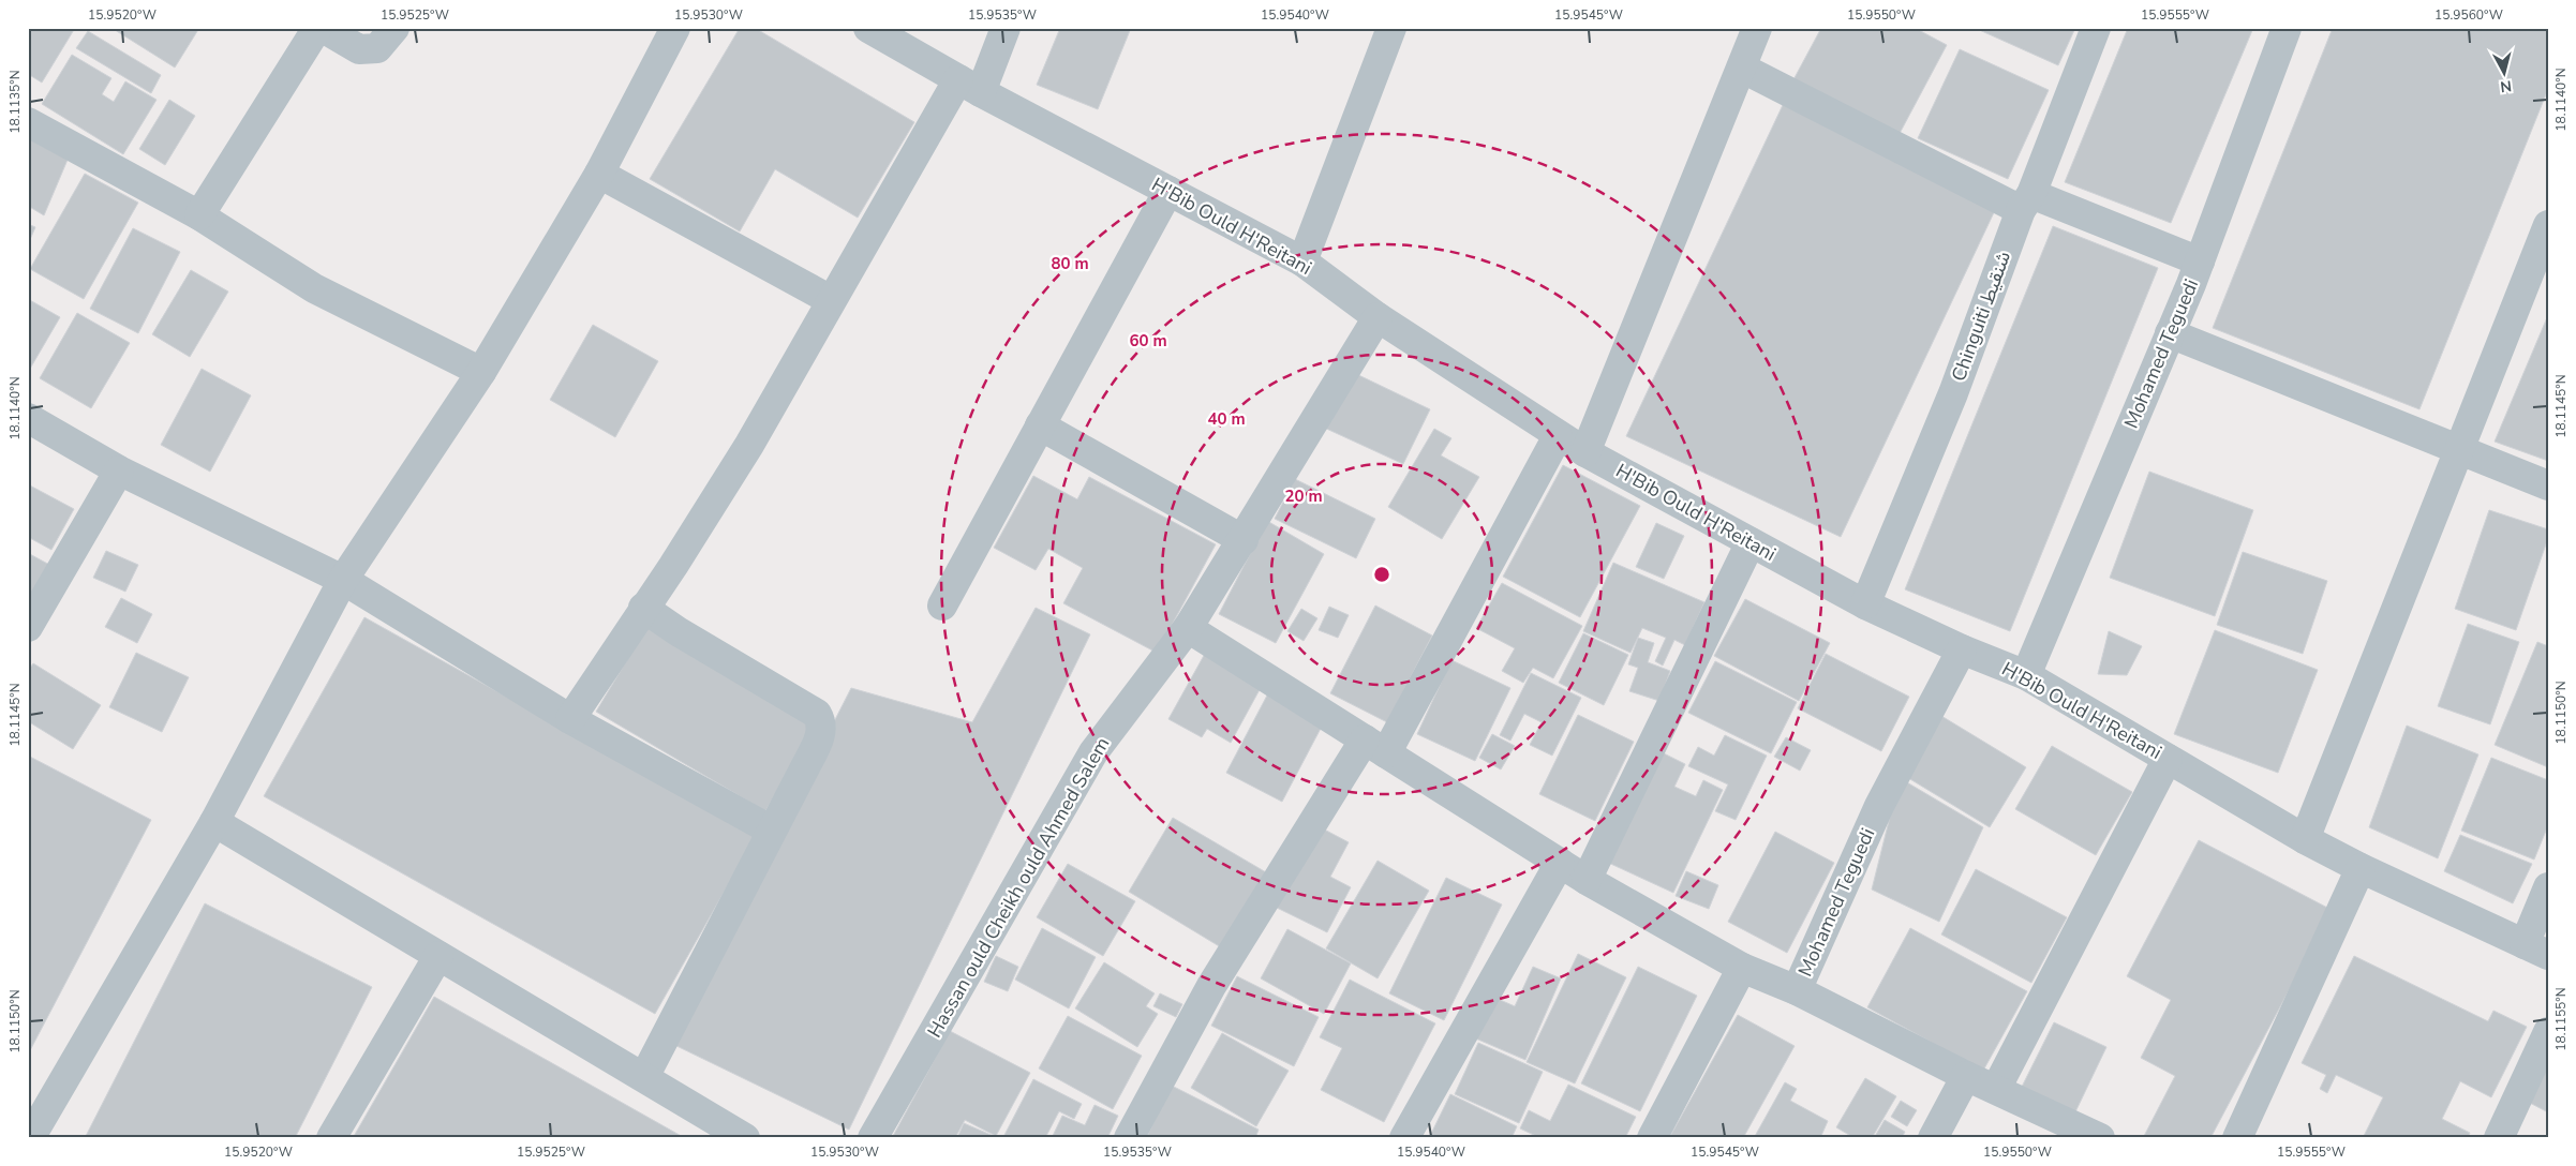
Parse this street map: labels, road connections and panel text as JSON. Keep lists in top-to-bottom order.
{
  "streets": {
    "street": [
      "H'Bib Ould H'Reitani",
      "Chinguiti شنقيط",
      "Mohamed Teguedi",
      "Hassan ould Cheikh ould Ahmed Salem"
    ]
  },
  "crossings": [
    ["H'Bib Ould H'Reitani", "Chinguiti شنقيط"],
    ["H'Bib Ould H'Reitani", "Mohamed Teguedi"],
    ["H'Bib Ould H'Reitani", "Hassan ould Cheikh ould Ahmed Salem"],
    ["Mohamed Teguedi", "Hassan ould Cheikh ould Ahmed Salem"]
  ],
  "north": "bottom",
  "coordinates": [
    "15.9520°W",
    "15.9525°W",
    "15.9530°W",
    "15.9535°W",
    "15.9540°W",
    "15.9545°W",
    "15.9550°W",
    "15.9555°W",
    "15.9560°W",
    "18.1140°N",
    "18.1135°N",
    "18.1145°N",
    "18.1150°N",
    "18.1155°N"
  ],
  "rings": [
    "80 m",
    "60 m",
    "40 m",
    "20 m"
  ]
}
